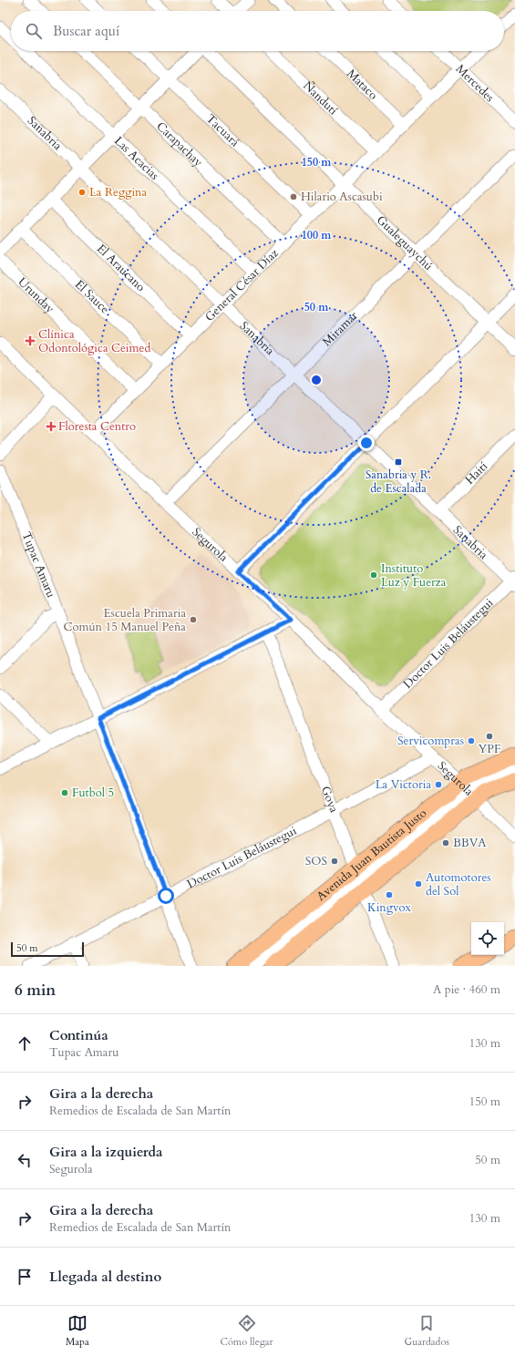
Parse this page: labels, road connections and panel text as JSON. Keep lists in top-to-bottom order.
{
  "streets": {
    "main road": ["Avenida Juan Bautista Justo"],
    "street": [
      "Mercedes",
      "Mataco",
      "Ñandutí",
      "Tacuará",
      "Sanabria",
      "Carapachay",
      "Las Acacias",
      "Gualeguaychú",
      "El Araucano",
      "General César Díaz",
      "Urunday",
      "El Sauce",
      "Miramar",
      "Haití",
      "Segurola",
      "Tupac Amaru",
      "Doctor Luis Beláustegui",
      "Goya"
    ]
  },
  "crossings": [
    ["Mercedes", "General César Díaz"],
    ["Mataco", "General César Díaz"],
    ["Ñandutí", "General César Díaz"],
    ["Tacuará", "General César Díaz"],
    ["Sanabria", "General César Díaz"],
    ["Sanabria", "Miramar"],
    ["Sanabria", "Haití"],
    ["Sanabria", "Doctor Luis Beláustegui"],
    ["Carapachay", "General César Díaz"],
    ["Las Acacias", "General César Díaz"],
    ["Gualeguaychú", "General César Díaz"],
    ["Gualeguaychú", "Miramar"],
    ["El Araucano", "General César Díaz"],
    ["General César Díaz", "Urunday"],
    ["General César Díaz", "El Sauce"],
    ["General César Díaz", "Segurola"],
    ["Miramar", "Segurola"],
    ["Segurola", "Doctor Luis Beláustegui"],
    ["Segurola", "Avenida Juan Bautista Justo"],
    ["Tupac Amaru", "Doctor Luis Beláustegui"],
    ["Doctor Luis Beláustegui", "Goya"],
    ["Goya", "Avenida Juan Bautista Justo"]
  ],
  "places": {
    "other": [
      "La Reggina",
      "Hilario Ascasubi",
      "Instituto Luz y Fuerza",
      "Escuela Primaria Común 15 Manuel Peña",
      "YPF",
      "Servicompras",
      "La Victoria",
      "Futbol 5",
      "BBVA",
      "SOS",
      "Automotores del Sol",
      "Kingvox"
    ],
    "health": ["Clínica Odontológica Ceimed", "Floresta Centro"],
    "transit": ["Sanabria y R. de Escalada"]
  },
  "scale_bar": "50 m",
  "page": {
    "search": "Buscar aquí",
    "scale": "50 m",
    "heading": ["6 min", "A pie · 460 m"],
    "list": [
      ["Continúa", "Tupac Amaru", "130 m"],
      ["Gira a la derecha", "Remedios de Escalada de San Martín", "150 m"],
      ["Gira a la izquierda", "Segurola", "50 m"],
      ["Gira a la derecha", "Remedios de Escalada de San Martín", "130 m"],
      "Llegada al destino"
    ],
    "nav": ["Mapa", "Cómo llegar", "Guardados"]
  },
  "rings": ["150 m", "100 m", "50 m"]
}
